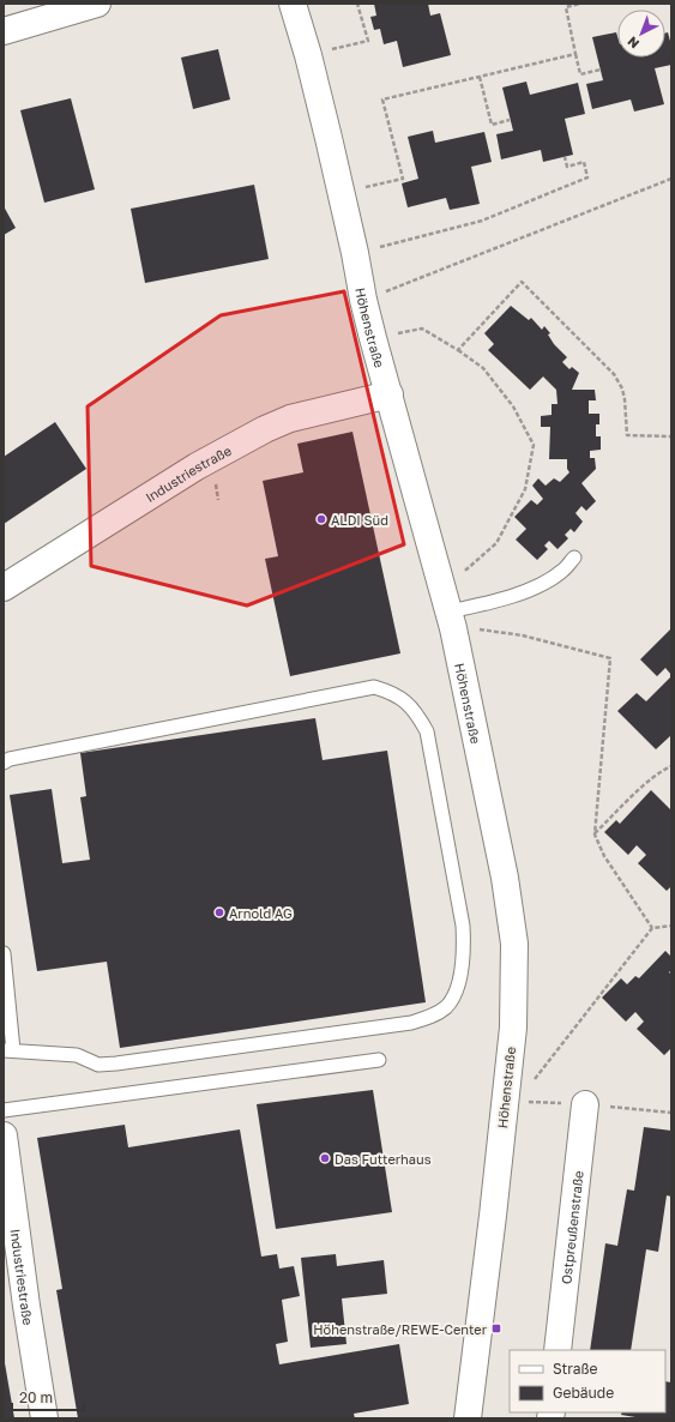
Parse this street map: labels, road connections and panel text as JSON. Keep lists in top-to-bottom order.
{
  "streets": {
    "street": ["Höhenstraße", "Industriestraße", "Ostpreußenstraße"]
  },
  "crossings": [
    ["Höhenstraße", "Industriestraße"]
  ],
  "places": {
    "other": ["ALDI Süd", "Arnold AG", "Das Futterhaus"],
    "transit": ["Höhenstraße/REWE-Center"]
  },
  "legend": ["Straße", "Gebäude"],
  "scale_bar": "20 m",
  "north": "bottom left"
}
